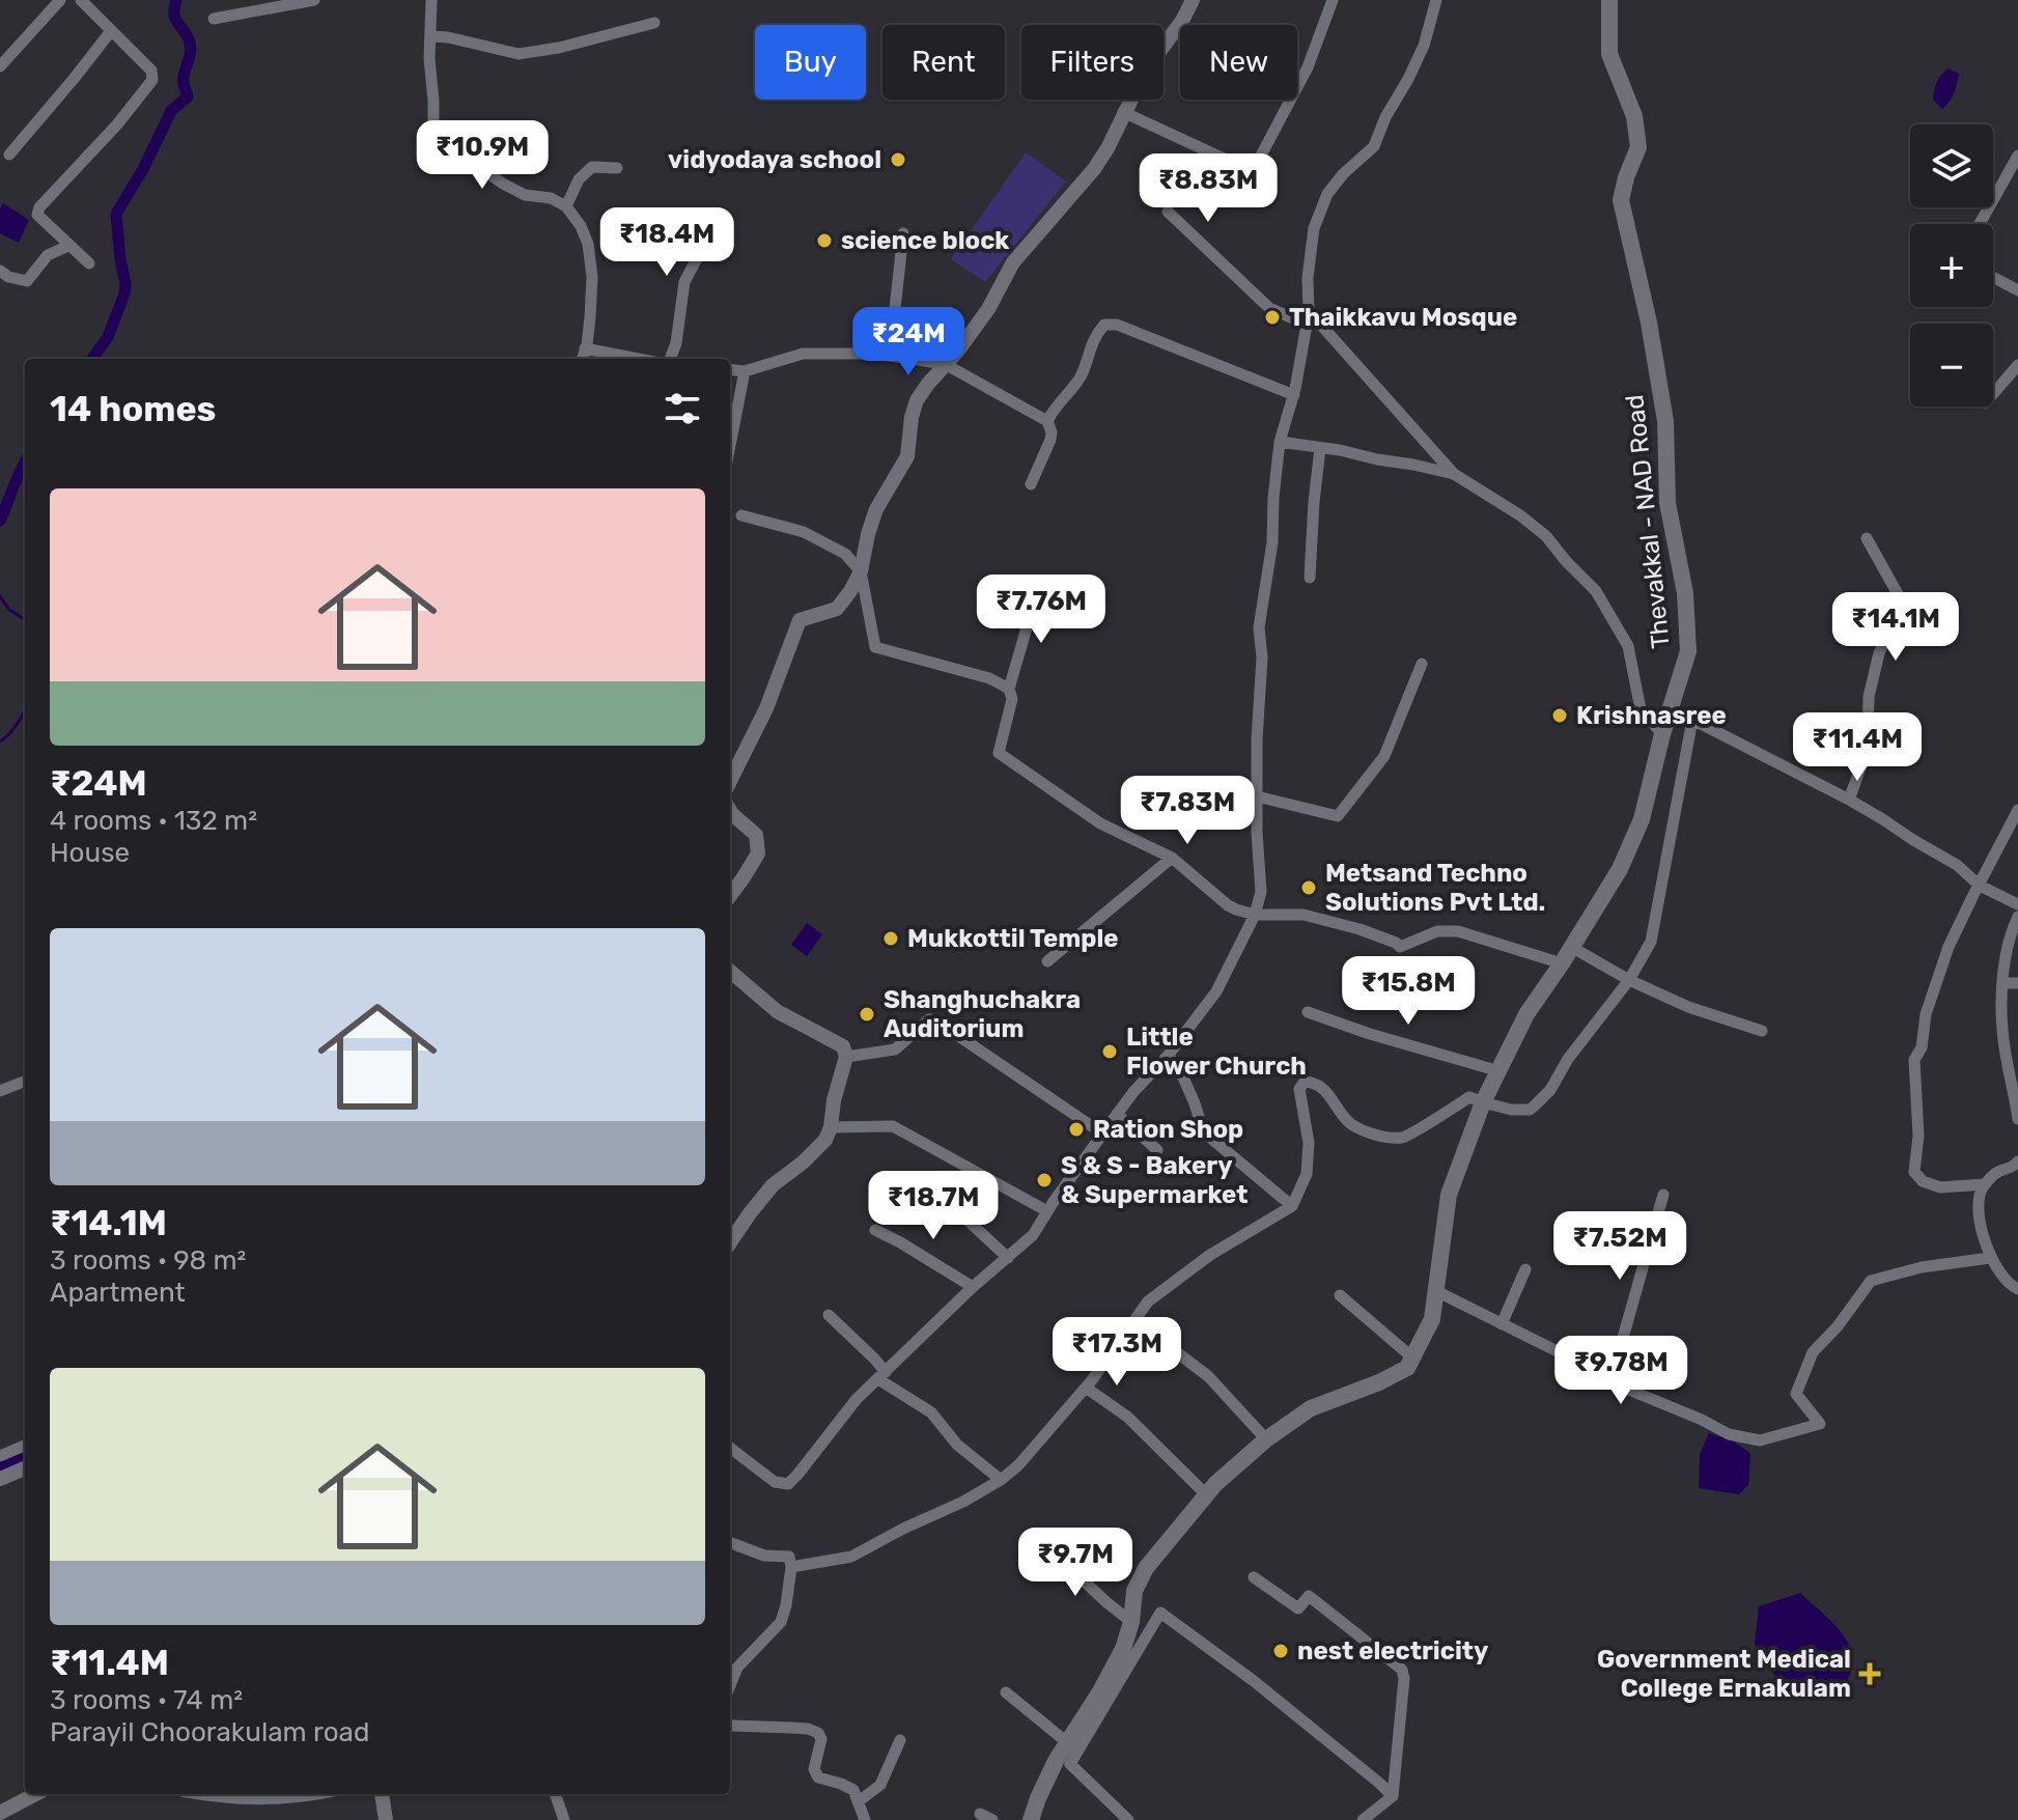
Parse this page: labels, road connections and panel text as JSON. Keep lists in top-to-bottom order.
{
  "streets": {
    "main road": ["Thevakkal - NAD Road"]
  },
  "places": {
    "other": [
      "vidyodaya school",
      "science block",
      "Thaikkavu Mosque",
      "Krishnasree",
      "Metsand Techno Solutions Pvt Ltd.",
      "Mukkottil Temple",
      "Shanghuchakra Auditorium",
      "Little Flower Church",
      "Ration Shop",
      "S & S - Bakery & Supermarket",
      "nest electricity"
    ],
    "health": ["Government Medical College Ernakulam"]
  },
  "page": {
    "chip": [
      "Buy",
      "Rent",
      "Filters",
      "New"
    ],
    "price": [
      "₹10.9M",
      "₹8.83M",
      "₹18.4M",
      "₹24M",
      "₹7.76M",
      "₹14.1M",
      "₹11.4M",
      "₹7.83M",
      "₹15.8M",
      "₹18.7M",
      "₹7.52M",
      "₹17.3M",
      "₹9.78M",
      "₹9.7M"
    ],
    "map_buttons": ["+", "−"],
    "heading": "14 homes",
    "list": [
      {
        "name": "₹24M",
        "note": "4 rooms · 132 m² · House"
      },
      {
        "name": "₹14.1M",
        "note": "3 rooms · 98 m² · Apartment"
      },
      {
        "name": "₹11.4M",
        "note": "3 rooms · 74 m² · Parayil Choorakulam road"
      }
    ]
  }
}
